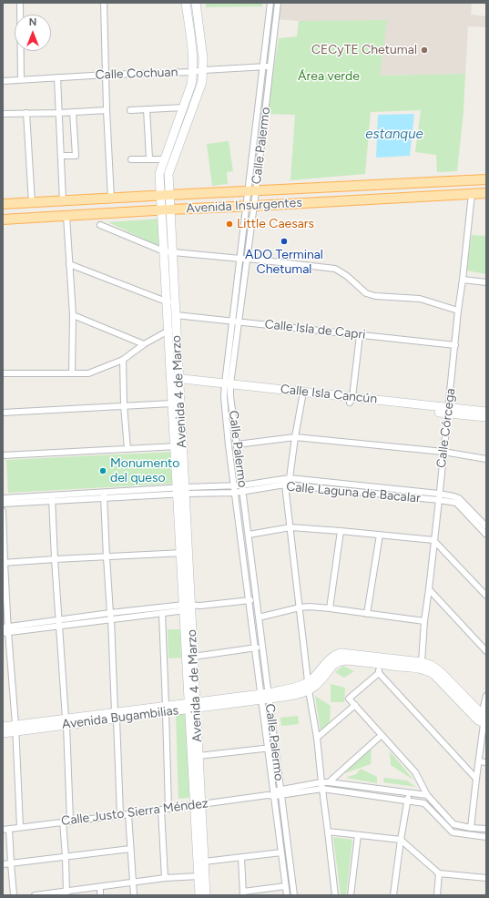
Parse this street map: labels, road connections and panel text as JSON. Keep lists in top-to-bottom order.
{
  "streets": {
    "main road": [
      "Avenida Insurgentes",
      "Avenida 4 de Marzo",
      "Calle Isla Cancún",
      "Avenida Bugambilias"
    ],
    "street": [
      "Calle Cochuan",
      "Calle Palermo",
      "Calle Isla de Capri",
      "Calle Córcega",
      "Calle Laguna de Bacalar",
      "Calle Justo Sierra Méndez"
    ]
  },
  "crossings": [
    ["Calle Cochuan", "Calle Palermo"],
    ["Calle Cochuan", "Avenida 4 de Marzo"],
    ["Calle Palermo", "Avenida Insurgentes"],
    ["Calle Palermo", "Calle Isla de Capri"],
    ["Calle Palermo", "Calle Isla Cancún"],
    ["Calle Palermo", "Calle Laguna de Bacalar"],
    ["Calle Palermo", "Avenida Bugambilias"],
    ["Calle Palermo", "Calle Justo Sierra Méndez"],
    ["Avenida Insurgentes", "Avenida 4 de Marzo"],
    ["Avenida Insurgentes", "Calle Córcega"],
    ["Calle Isla de Capri", "Avenida 4 de Marzo"],
    ["Calle Isla de Capri", "Calle Córcega"],
    ["Avenida 4 de Marzo", "Calle Isla Cancún"],
    ["Avenida 4 de Marzo", "Calle Laguna de Bacalar"],
    ["Avenida 4 de Marzo", "Avenida Bugambilias"],
    ["Avenida 4 de Marzo", "Calle Justo Sierra Méndez"],
    ["Calle Isla Cancún", "Calle Córcega"],
    ["Calle Córcega", "Calle Laguna de Bacalar"],
    ["Calle Córcega", "Avenida Bugambilias"]
  ],
  "water": ["estanque"],
  "parks": ["Área verde"],
  "places": [
    "CECyTE Chetumal",
    "Little Caesars",
    "ADO Terminal Chetumal",
    "Monumento del queso"
  ],
  "north": "top"
}
